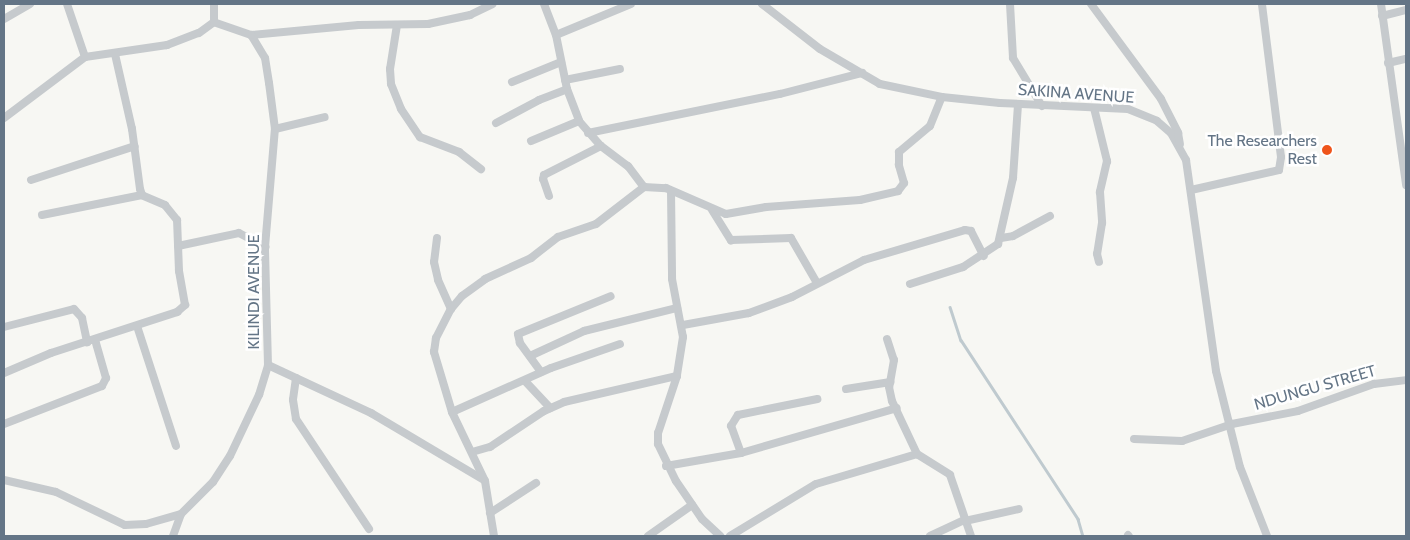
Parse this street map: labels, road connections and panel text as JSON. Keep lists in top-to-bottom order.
{
  "streets": {
    "street": ["SAKINA AVENUE", "KILINDI AVENUE", "NDUNGU STREET"]
  },
  "crossings": [
    ["SAKINA AVENUE", "NDUNGU STREET"]
  ],
  "places": ["The Researchers Rest"]
}
